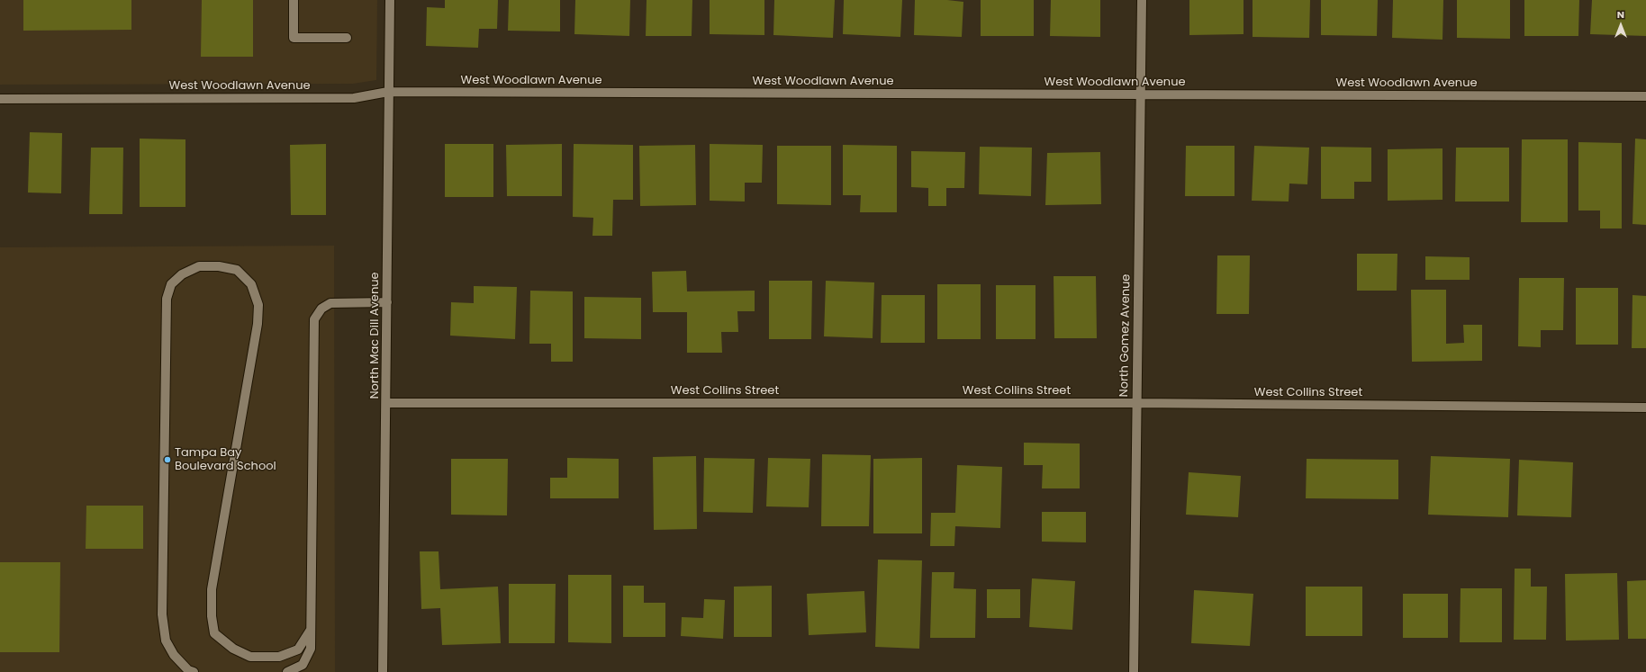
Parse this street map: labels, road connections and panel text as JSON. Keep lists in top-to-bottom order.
{
  "streets": {
    "street": [
      "West Woodlawn Avenue",
      "North Mac Dill Avenue",
      "North Gomez Avenue",
      "West Collins Street"
    ]
  },
  "crossings": [
    ["West Woodlawn Avenue", "North Mac Dill Avenue"],
    ["West Woodlawn Avenue", "North Gomez Avenue"],
    ["North Mac Dill Avenue", "West Collins Street"],
    ["North Gomez Avenue", "West Collins Street"]
  ],
  "places": ["Tampa Bay Boulevard School"],
  "north": "top"
}
